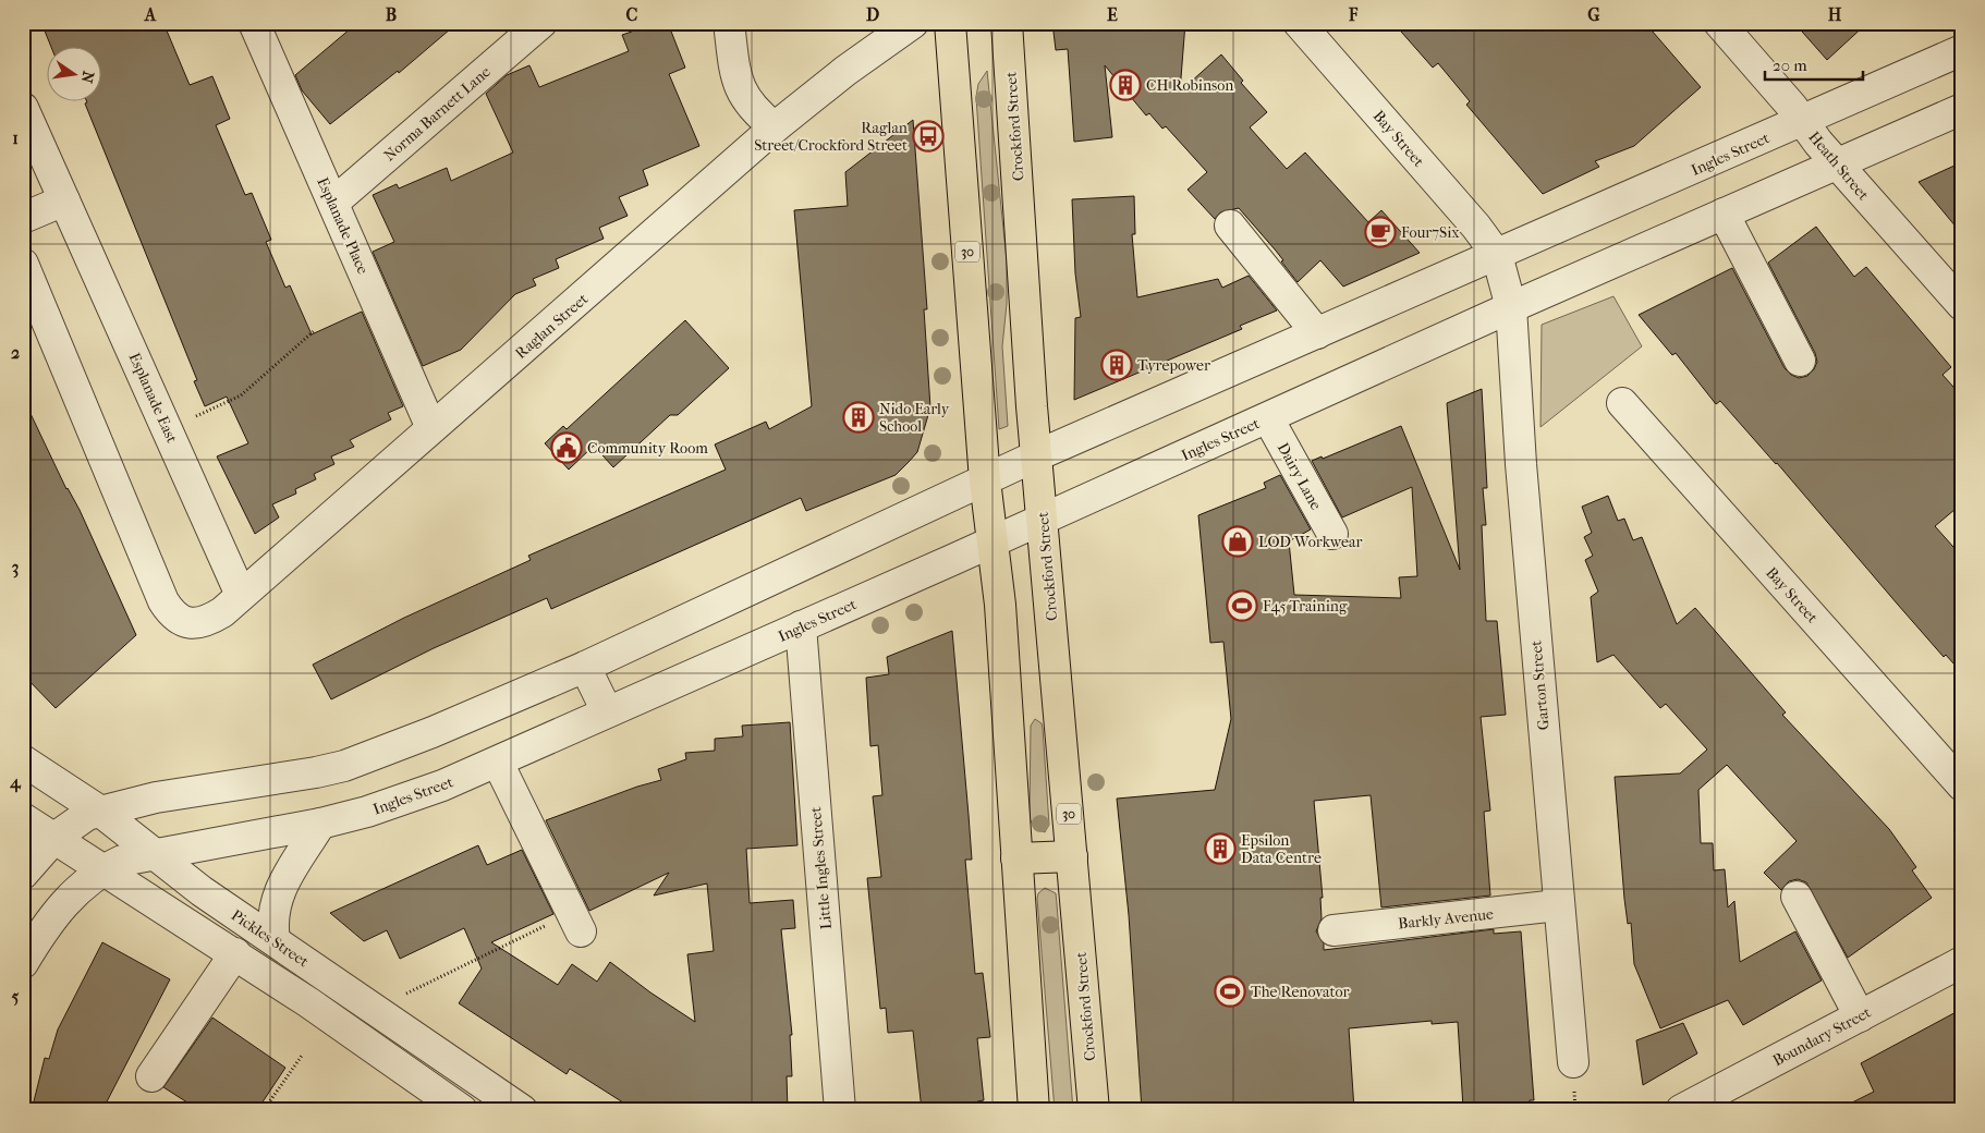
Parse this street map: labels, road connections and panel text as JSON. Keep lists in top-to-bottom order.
{
  "streets": {
    "main road": ["Crockford Street", "30"],
    "street": [
      "Norma Barnett Lane",
      "Bay Street",
      "Ingles Street",
      "Heath Street",
      "Esplanade Place",
      "Raglan Street",
      "Esplanade East",
      "Dairy Lane",
      "Garton Street",
      "Little Ingles Street",
      "Barkly Avenue",
      "Pickles Street",
      "Boundary Street"
    ]
  },
  "crossings": [
    ["Norma Barnett Lane", "Esplanade Place"],
    ["Crockford Street", "Ingles Street"],
    ["Bay Street", "Ingles Street"],
    ["Ingles Street", "Heath Street"],
    ["Ingles Street", "30"],
    ["Ingles Street", "Dairy Lane"],
    ["Ingles Street", "Garton Street"],
    ["Ingles Street", "Little Ingles Street"],
    ["Ingles Street", "Pickles Street"],
    ["Esplanade Place", "Raglan Street"],
    ["Raglan Street", "Esplanade East"],
    ["Garton Street", "Barkly Avenue"]
  ],
  "places": {
    "building": [
      "CH Robinson",
      "Tyrepower",
      "Nido Early School",
      "Epsilon Data Centre"
    ],
    "bus stop": ["Raglan Street/Crockford Street"],
    "cafe": ["Four7Six"],
    "public building": ["Community Room"],
    "shop": ["LOD Workwear"],
    "sports": ["F45 Training", "The Renovator"]
  },
  "scale_bar": "20 m",
  "north": "right",
  "grid": {
    "columns": [
      "A",
      "B",
      "C",
      "D",
      "E",
      "F",
      "G",
      "H"
    ],
    "rows": [
      "1",
      "2",
      "3",
      "4",
      "5"
    ]
  }
}
